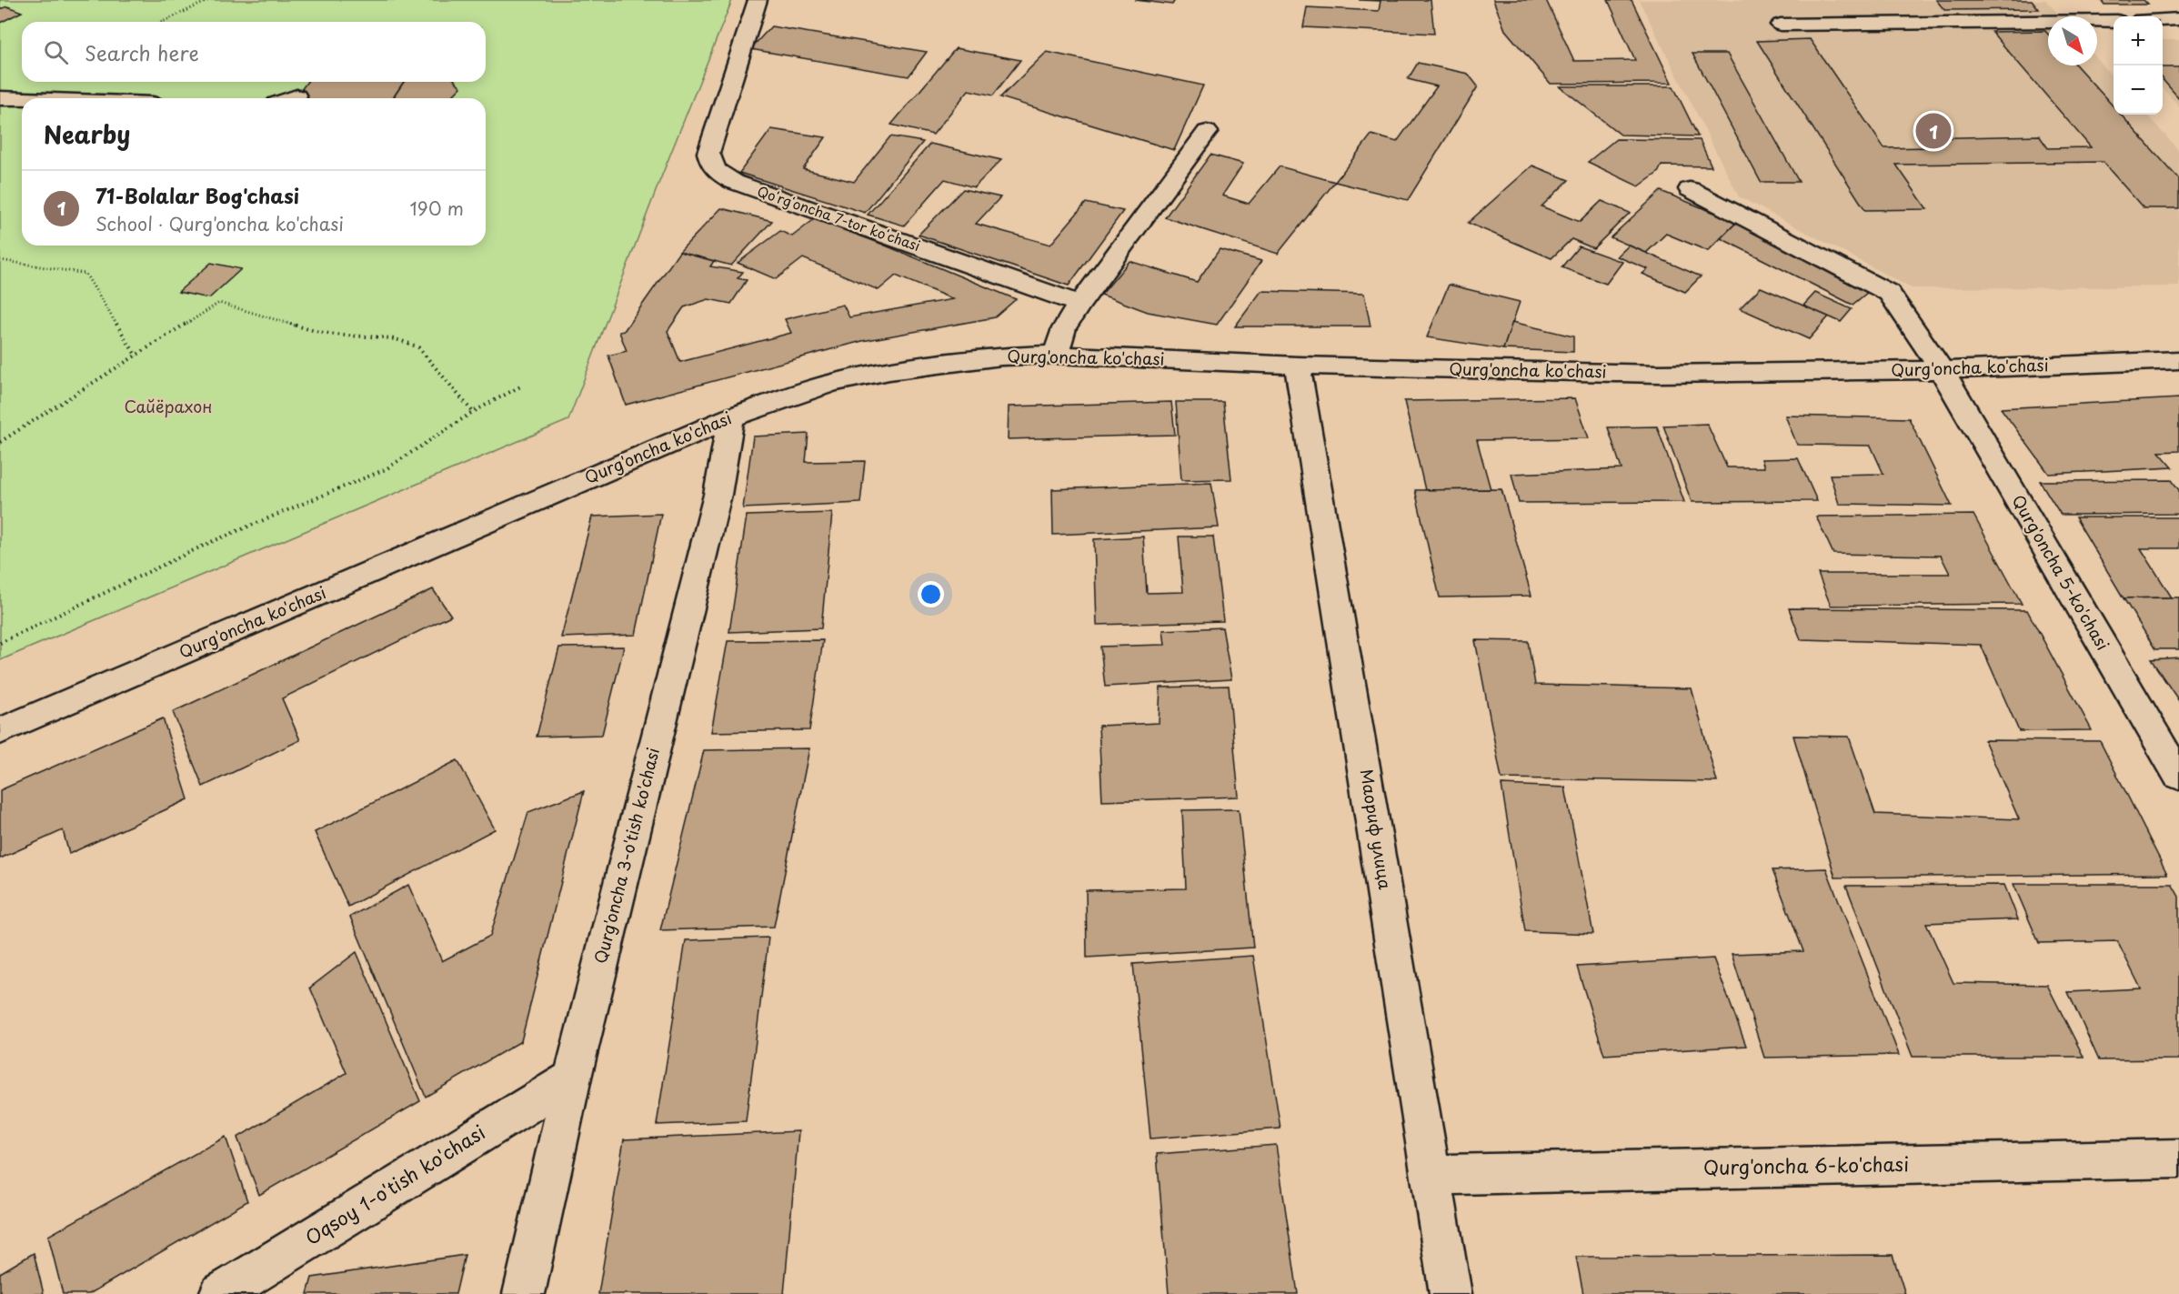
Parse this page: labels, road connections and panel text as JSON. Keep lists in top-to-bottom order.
{
  "streets": {
    "street": [
      "Qoʻrgʻoncha 7-tor koʻchasi",
      "Qurg'oncha ko'chasi",
      "Qurg'oncha 5-ko'chasi",
      "Маориф улица",
      "Qurg'oncha 3-o'tish ko'chasi",
      "Qurg'oncha 6-ko'chasi",
      "Oqsoy 1-o'tish ko'chasi"
    ]
  },
  "crossings": [
    ["Qurg'oncha ko'chasi", "Qurg'oncha 5-ko'chasi"],
    ["Qurg'oncha ko'chasi", "Маориф улица"],
    ["Qurg'oncha ko'chasi", "Qurg'oncha 3-o'tish ko'chasi"],
    ["Маориф улица", "Qurg'oncha 6-ko'chasi"],
    ["Qurg'oncha 3-o'tish ko'chasi", "Oqsoy 1-o'tish ko'chasi"]
  ],
  "parks": ["Сайёрахон"],
  "north": "bottom right",
  "page": {
    "map_buttons": ["+", "−"],
    "search": "Search here",
    "heading": "Nearby",
    "pins": "1",
    "list": [
      {
        "mark": "1",
        "name": "71-Bolalar Bog'chasi",
        "note": "School · Qurg'oncha ko'chasi",
        "value": "190 m"
      }
    ]
  }
}
